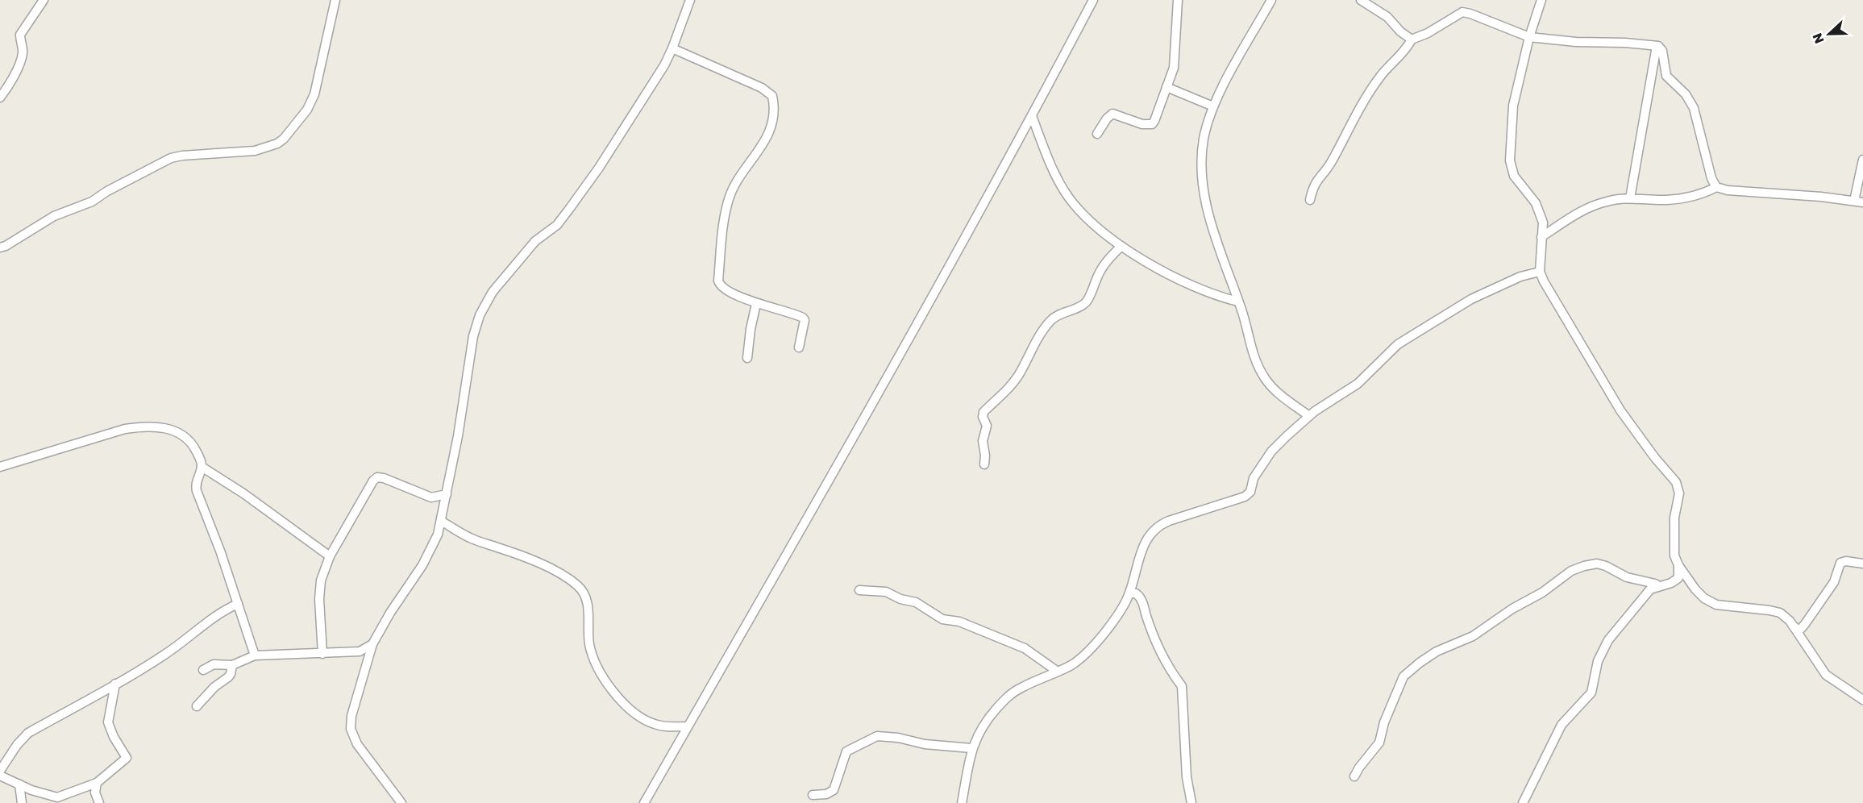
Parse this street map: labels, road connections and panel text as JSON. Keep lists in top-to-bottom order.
{
  "north": "left"
}
